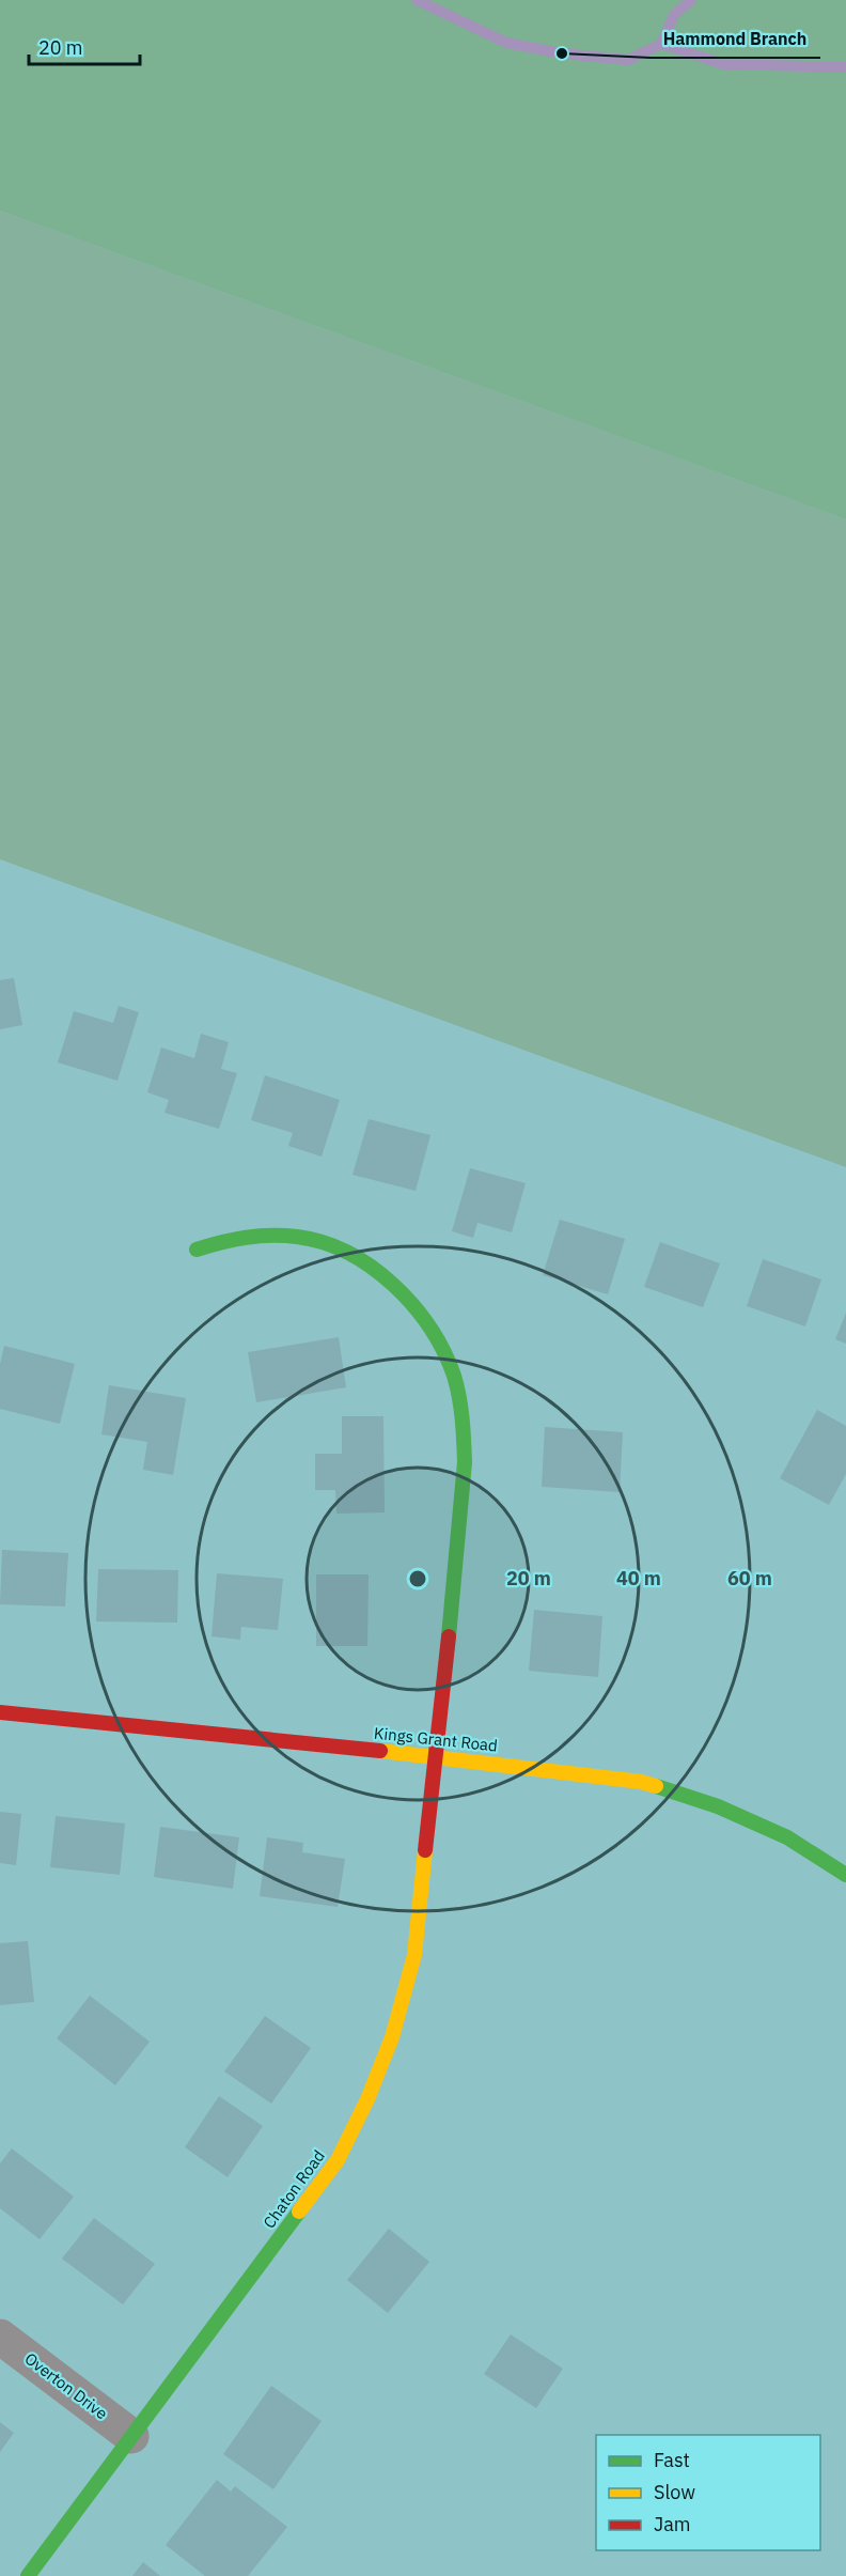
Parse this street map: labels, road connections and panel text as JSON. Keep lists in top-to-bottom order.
{
  "streets": {
    "street": ["Kings Grant Road", "Chaton Road", "Overton Drive"]
  },
  "crossings": [
    ["Kings Grant Road", "Chaton Road"],
    ["Chaton Road", "Overton Drive"]
  ],
  "places": ["Hammond Branch"],
  "legend": ["Fast", "Slow", "Jam"],
  "scale_bar": "20 m",
  "rings": ["20 m", "40 m", "60 m"]
}
